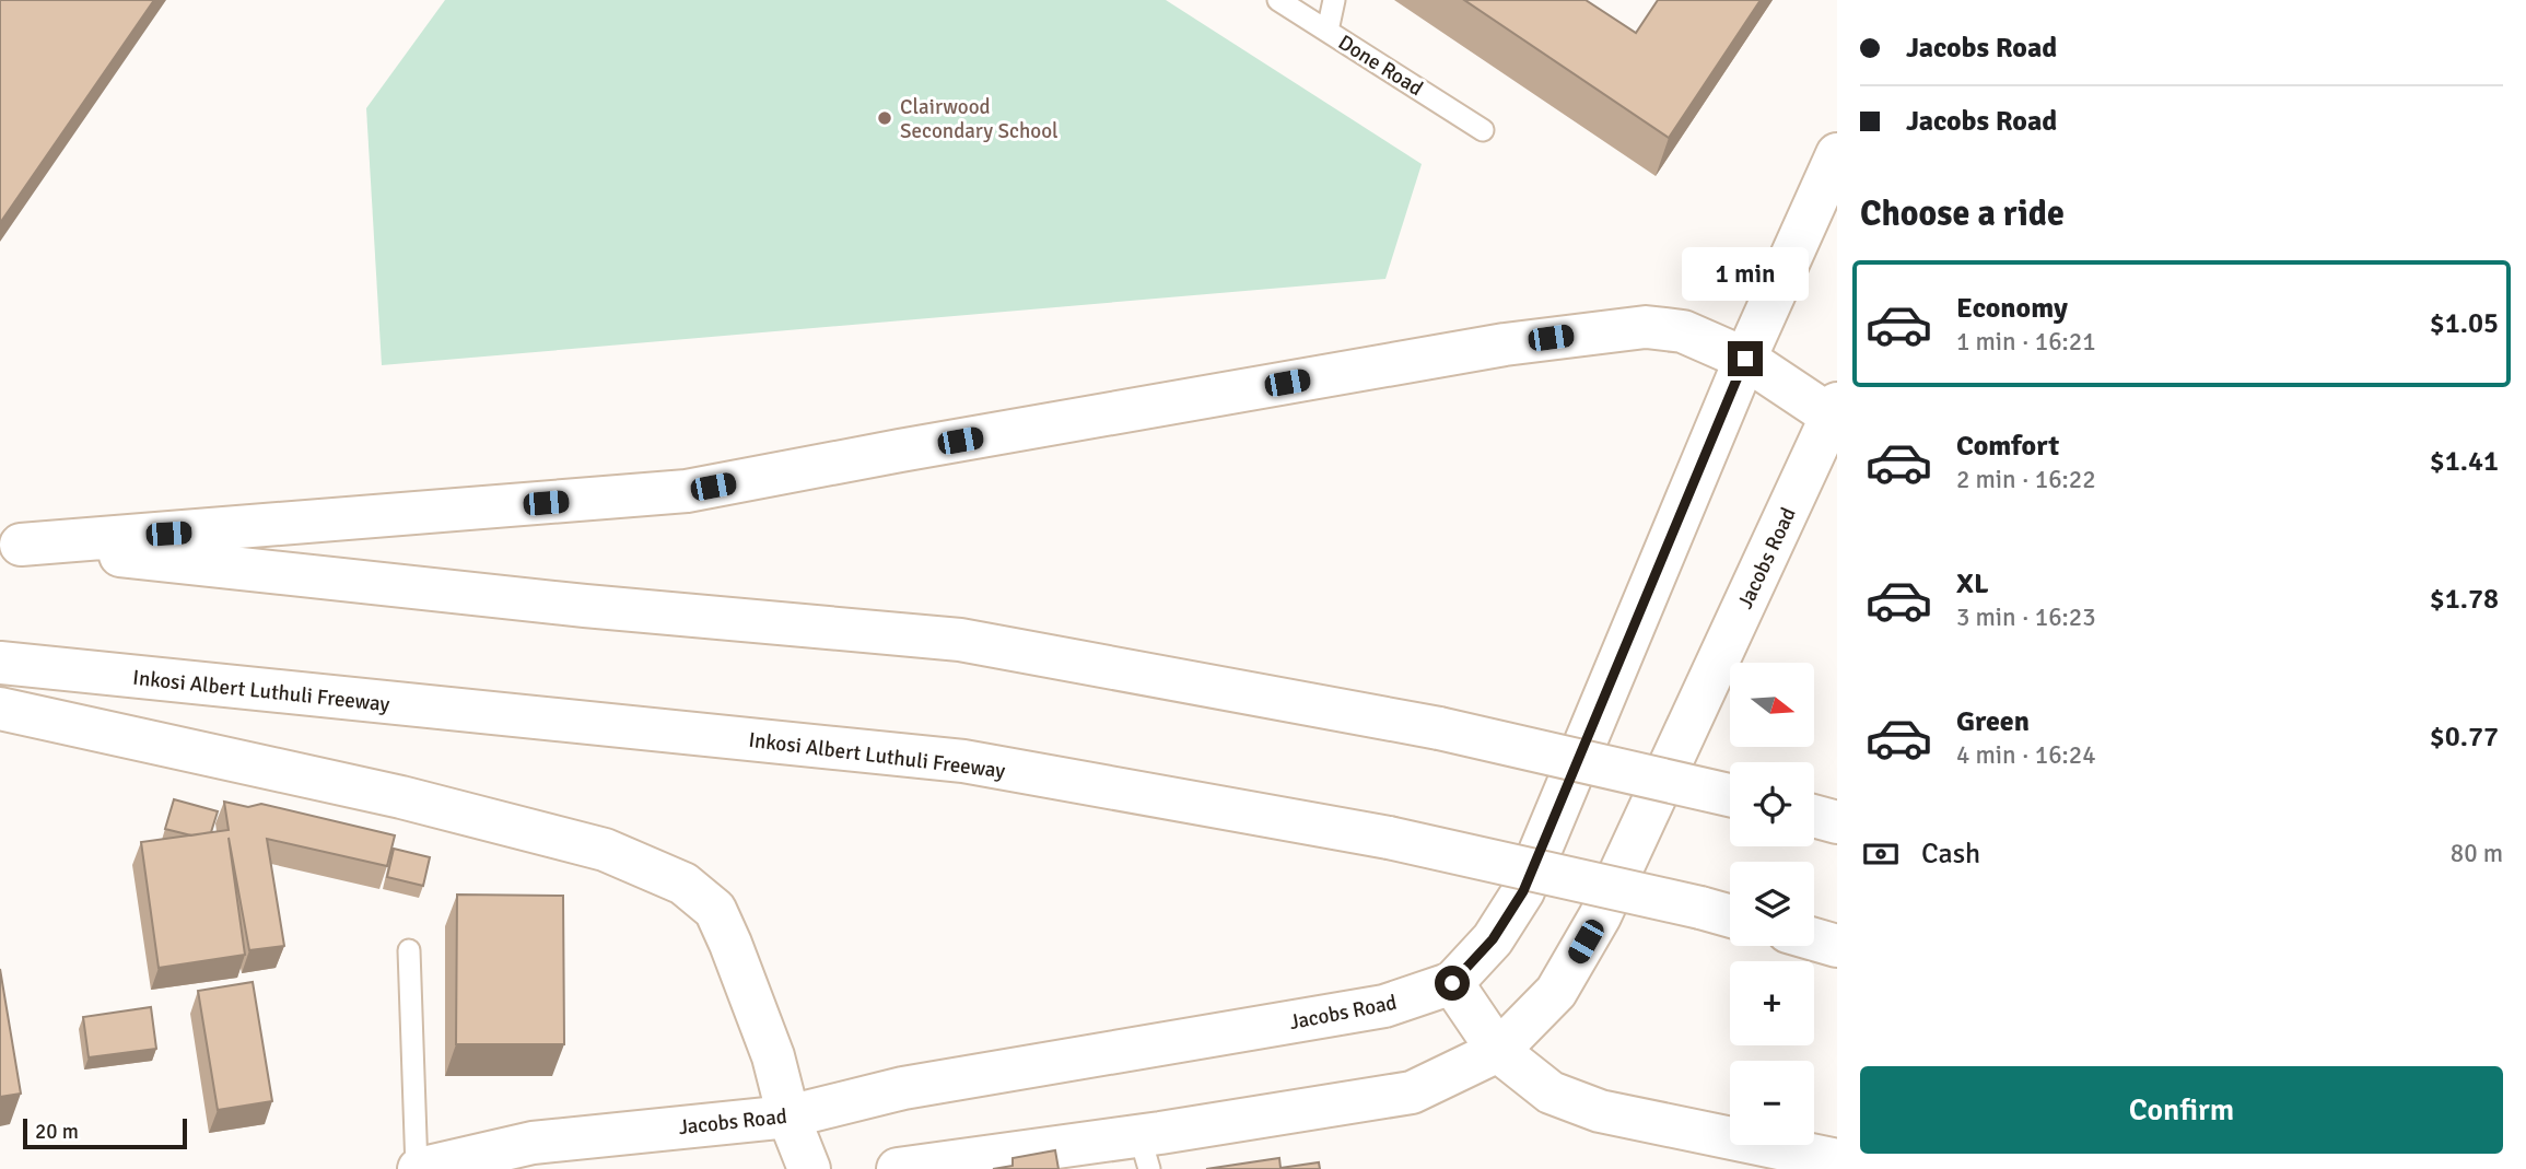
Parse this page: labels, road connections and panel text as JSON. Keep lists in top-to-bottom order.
{
  "streets": {
    "main road": ["Jacobs Road", "Inkosi Albert Luthuli Freeway"],
    "lane": ["Done Road"]
  },
  "places": ["Clairwood Secondary School"],
  "scale_bar": "20 m",
  "north": "right",
  "page": {
    "banner": ["Jacobs Road", "Jacobs Road"],
    "heading": "Choose a ride",
    "bubble": "1 min",
    "list": [
      {
        "name": "Economy",
        "note": "1 min · 16:21",
        "value": "$1.05"
      },
      {
        "name": "Comfort",
        "note": "2 min · 16:22",
        "value": "$1.41"
      },
      {
        "name": "XL",
        "note": "3 min · 16:23",
        "value": "$1.78"
      },
      {
        "name": "Green",
        "note": "4 min · 16:24",
        "value": "$0.77"
      }
    ],
    "map_buttons": ["+", "−"],
    "pay": ["Cash", "80 m"],
    "buttons": "Confirm",
    "scale": "20 m"
  }
}
